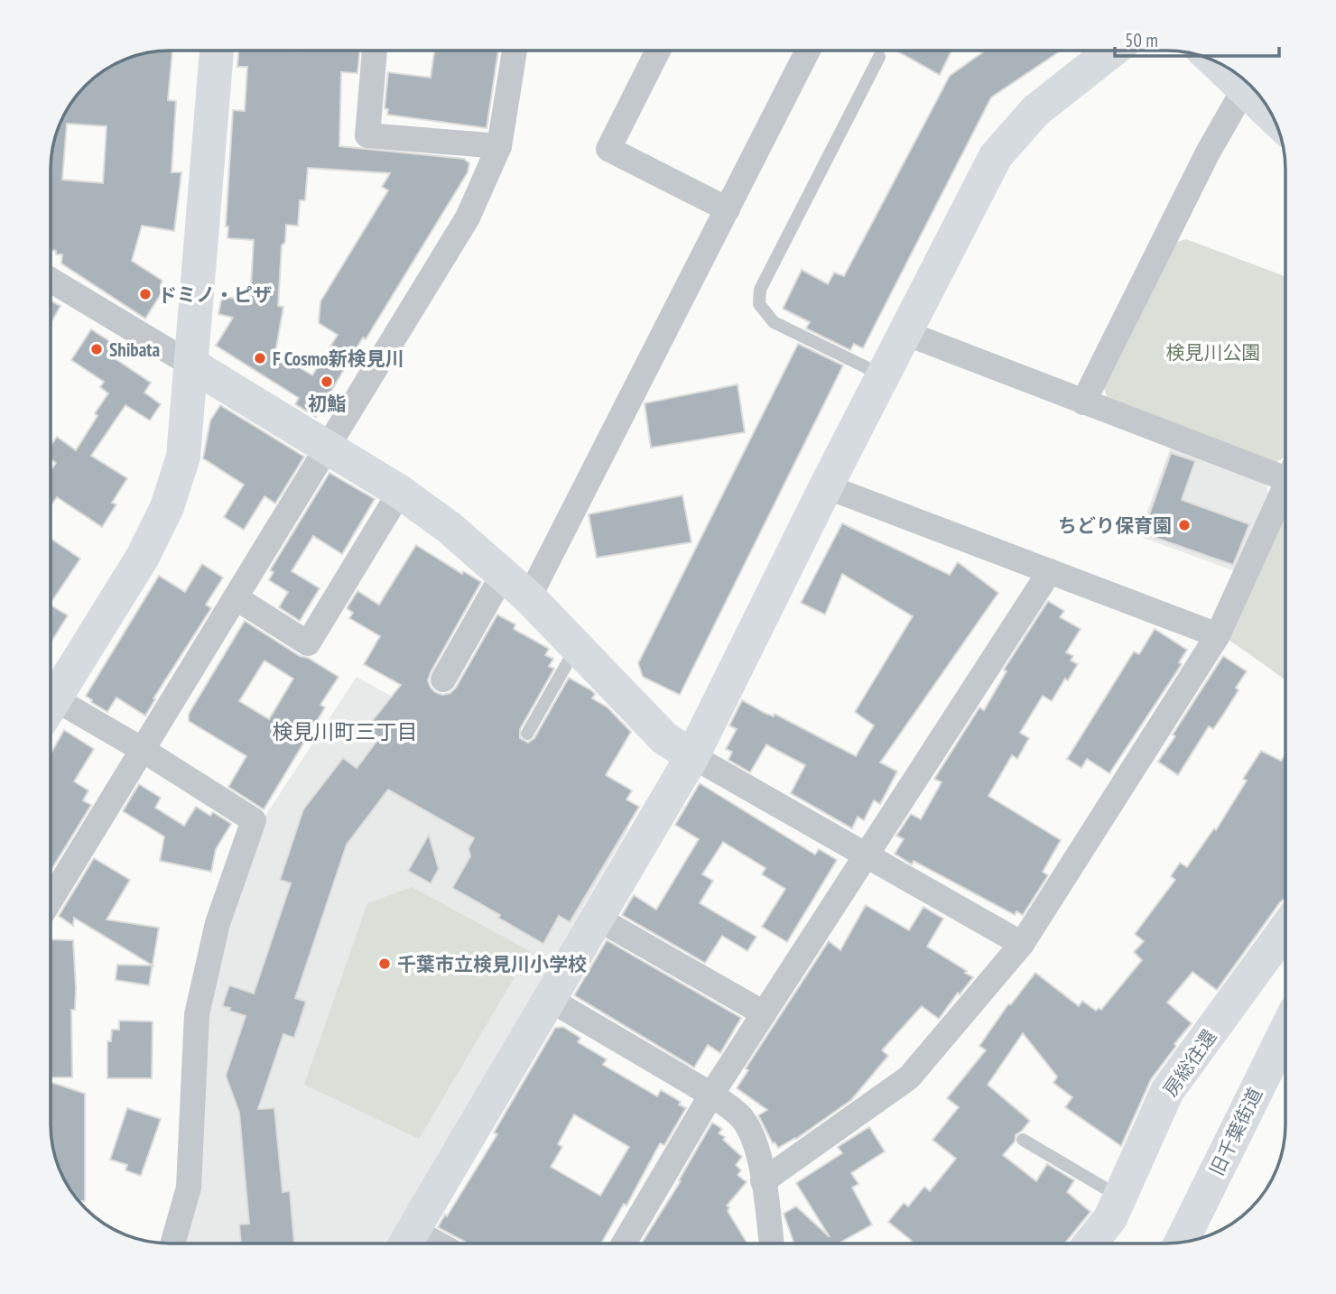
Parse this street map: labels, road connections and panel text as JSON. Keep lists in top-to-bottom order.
{
  "streets": {
    "street": ["房総往還", "旧千葉街道"]
  },
  "districts": ["検見川町三丁目"],
  "parks": ["検見川公園"],
  "places": [
    "ドミノ・ピザ",
    "Shibata",
    "F Cosmo新検見川",
    "初鮨",
    "ちどり保育園",
    "千葉市立検見川小学校"
  ],
  "scale_bar": "50 m"
}
